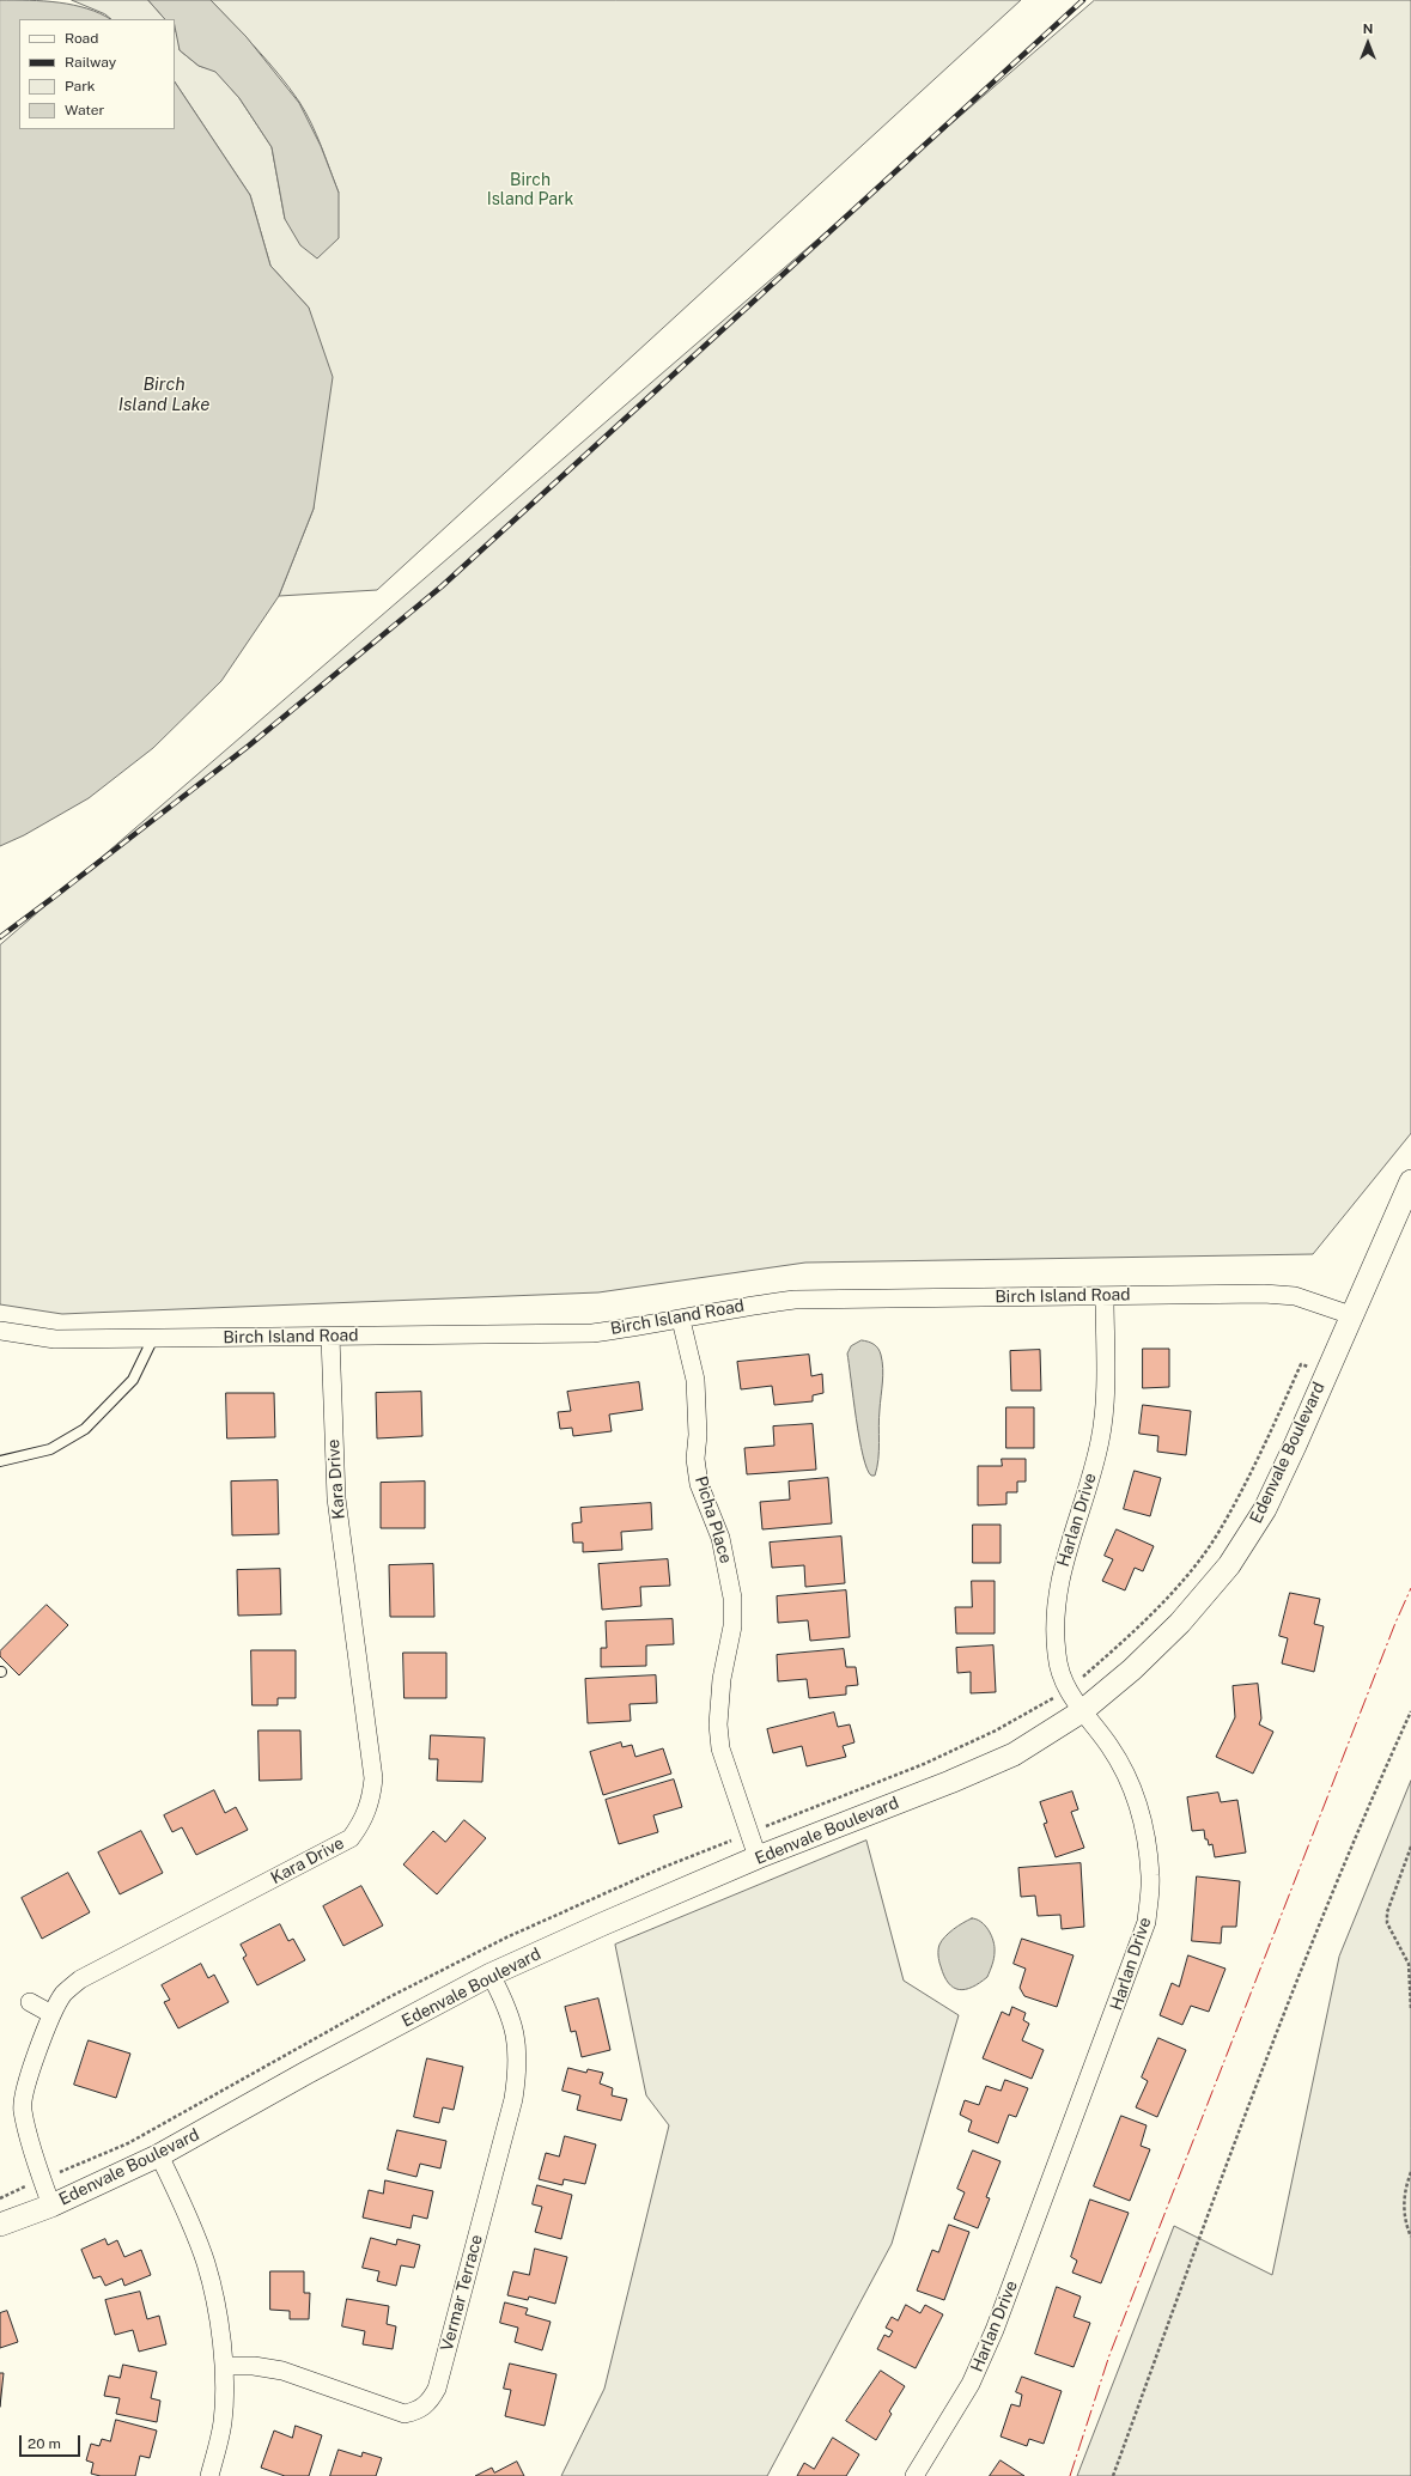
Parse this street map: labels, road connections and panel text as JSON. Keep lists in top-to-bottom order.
{
  "streets": {
    "street": [
      "Birch Island Road",
      "Edenvale Boulevard",
      "Kara Drive",
      "Picha Place",
      "Harlan Drive",
      "Vermar Terrace"
    ]
  },
  "crossings": [
    ["Birch Island Road", "Edenvale Boulevard"],
    ["Birch Island Road", "Kara Drive"],
    ["Birch Island Road", "Picha Place"],
    ["Birch Island Road", "Harlan Drive"],
    ["Edenvale Boulevard", "Kara Drive"],
    ["Edenvale Boulevard", "Picha Place"],
    ["Edenvale Boulevard", "Harlan Drive"],
    ["Edenvale Boulevard", "Vermar Terrace"]
  ],
  "water": ["Birch Island Lake"],
  "parks": ["Birch Island Park"],
  "legend": [
    "Road",
    "Railway",
    "Park",
    "Water"
  ],
  "scale_bar": "20 m",
  "north": "top"
}
